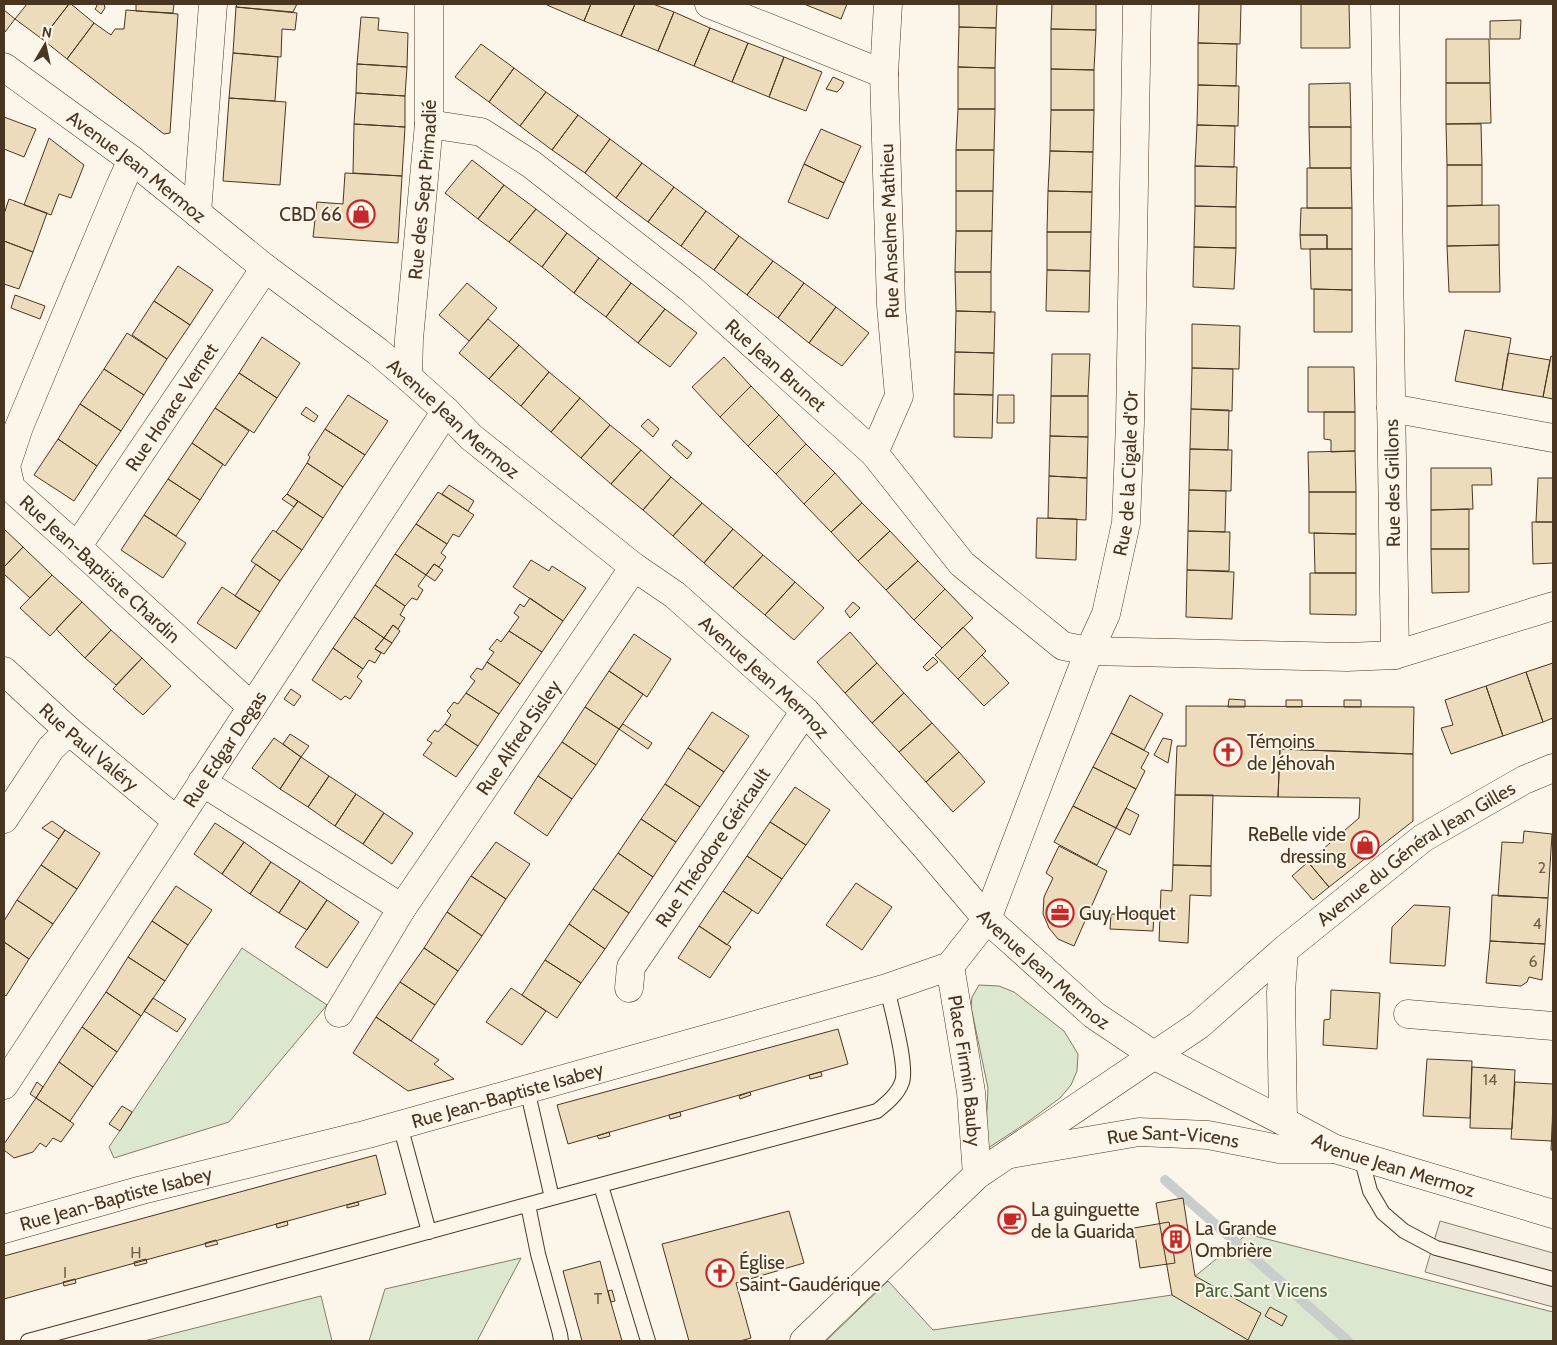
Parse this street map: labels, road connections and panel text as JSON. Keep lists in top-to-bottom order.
{
  "streets": {
    "street": [
      "Avenue Jean Mermoz",
      "Rue des Sept Primadié",
      "Rue Anselme Mathieu",
      "Rue Jean Brunet",
      "Rue Horace Vernet",
      "Rue de la Cigale d'Or",
      "Rue des Grillons",
      "Rue Jean-Baptiste Chardin",
      "Rue Alfred Sisley",
      "Rue Paul Valéry",
      "Rue Edgar Degas",
      "Rue Théodore Géricault",
      "Avenue du Général Jean Gilles",
      "Place Firmin Bauby",
      "Rue Jean-Baptiste Isabey",
      "Rue Sant-Vicens"
    ]
  },
  "crossings": [
    ["Avenue Jean Mermoz", "Rue des Sept Primadié"],
    ["Avenue Jean Mermoz", "Rue Horace Vernet"],
    ["Avenue Jean Mermoz", "Rue de la Cigale d'Or"],
    ["Avenue Jean Mermoz", "Rue Jean-Baptiste Chardin"],
    ["Avenue Jean Mermoz", "Rue Alfred Sisley"],
    ["Avenue Jean Mermoz", "Rue Edgar Degas"],
    ["Avenue Jean Mermoz", "Rue Théodore Géricault"],
    ["Avenue Jean Mermoz", "Avenue du Général Jean Gilles"],
    ["Avenue Jean Mermoz", "Rue Sant-Vicens"],
    ["Rue des Sept Primadié", "Rue Jean Brunet"],
    ["Rue Anselme Mathieu", "Rue Jean Brunet"],
    ["Rue Jean Brunet", "Rue de la Cigale d'Or"],
    ["Rue Horace Vernet", "Rue Jean-Baptiste Chardin"],
    ["Rue Jean-Baptiste Chardin", "Rue Edgar Degas"],
    ["Rue Paul Valéry", "Rue Edgar Degas"],
    ["Avenue du Général Jean Gilles", "Rue Sant-Vicens"],
    ["Place Firmin Bauby", "Rue Jean-Baptiste Isabey"],
    ["Place Firmin Bauby", "Rue Sant-Vicens"]
  ],
  "parks": ["Parc Sant Vicens"],
  "places": {
    "shop": ["CBD 66", "ReBelle vide dressing"],
    "church": ["Témoins de Jéhovah", "Église Saint-Gaudérique"],
    "office": ["Guy Hoquet"],
    "cafe": ["La guinguette de la Guarida"],
    "building": ["La Grande Ombrière"]
  },
  "house_numbers": [
    "2",
    "4",
    "6",
    "14",
    "H",
    "I",
    "T"
  ],
  "north": "top"
}
